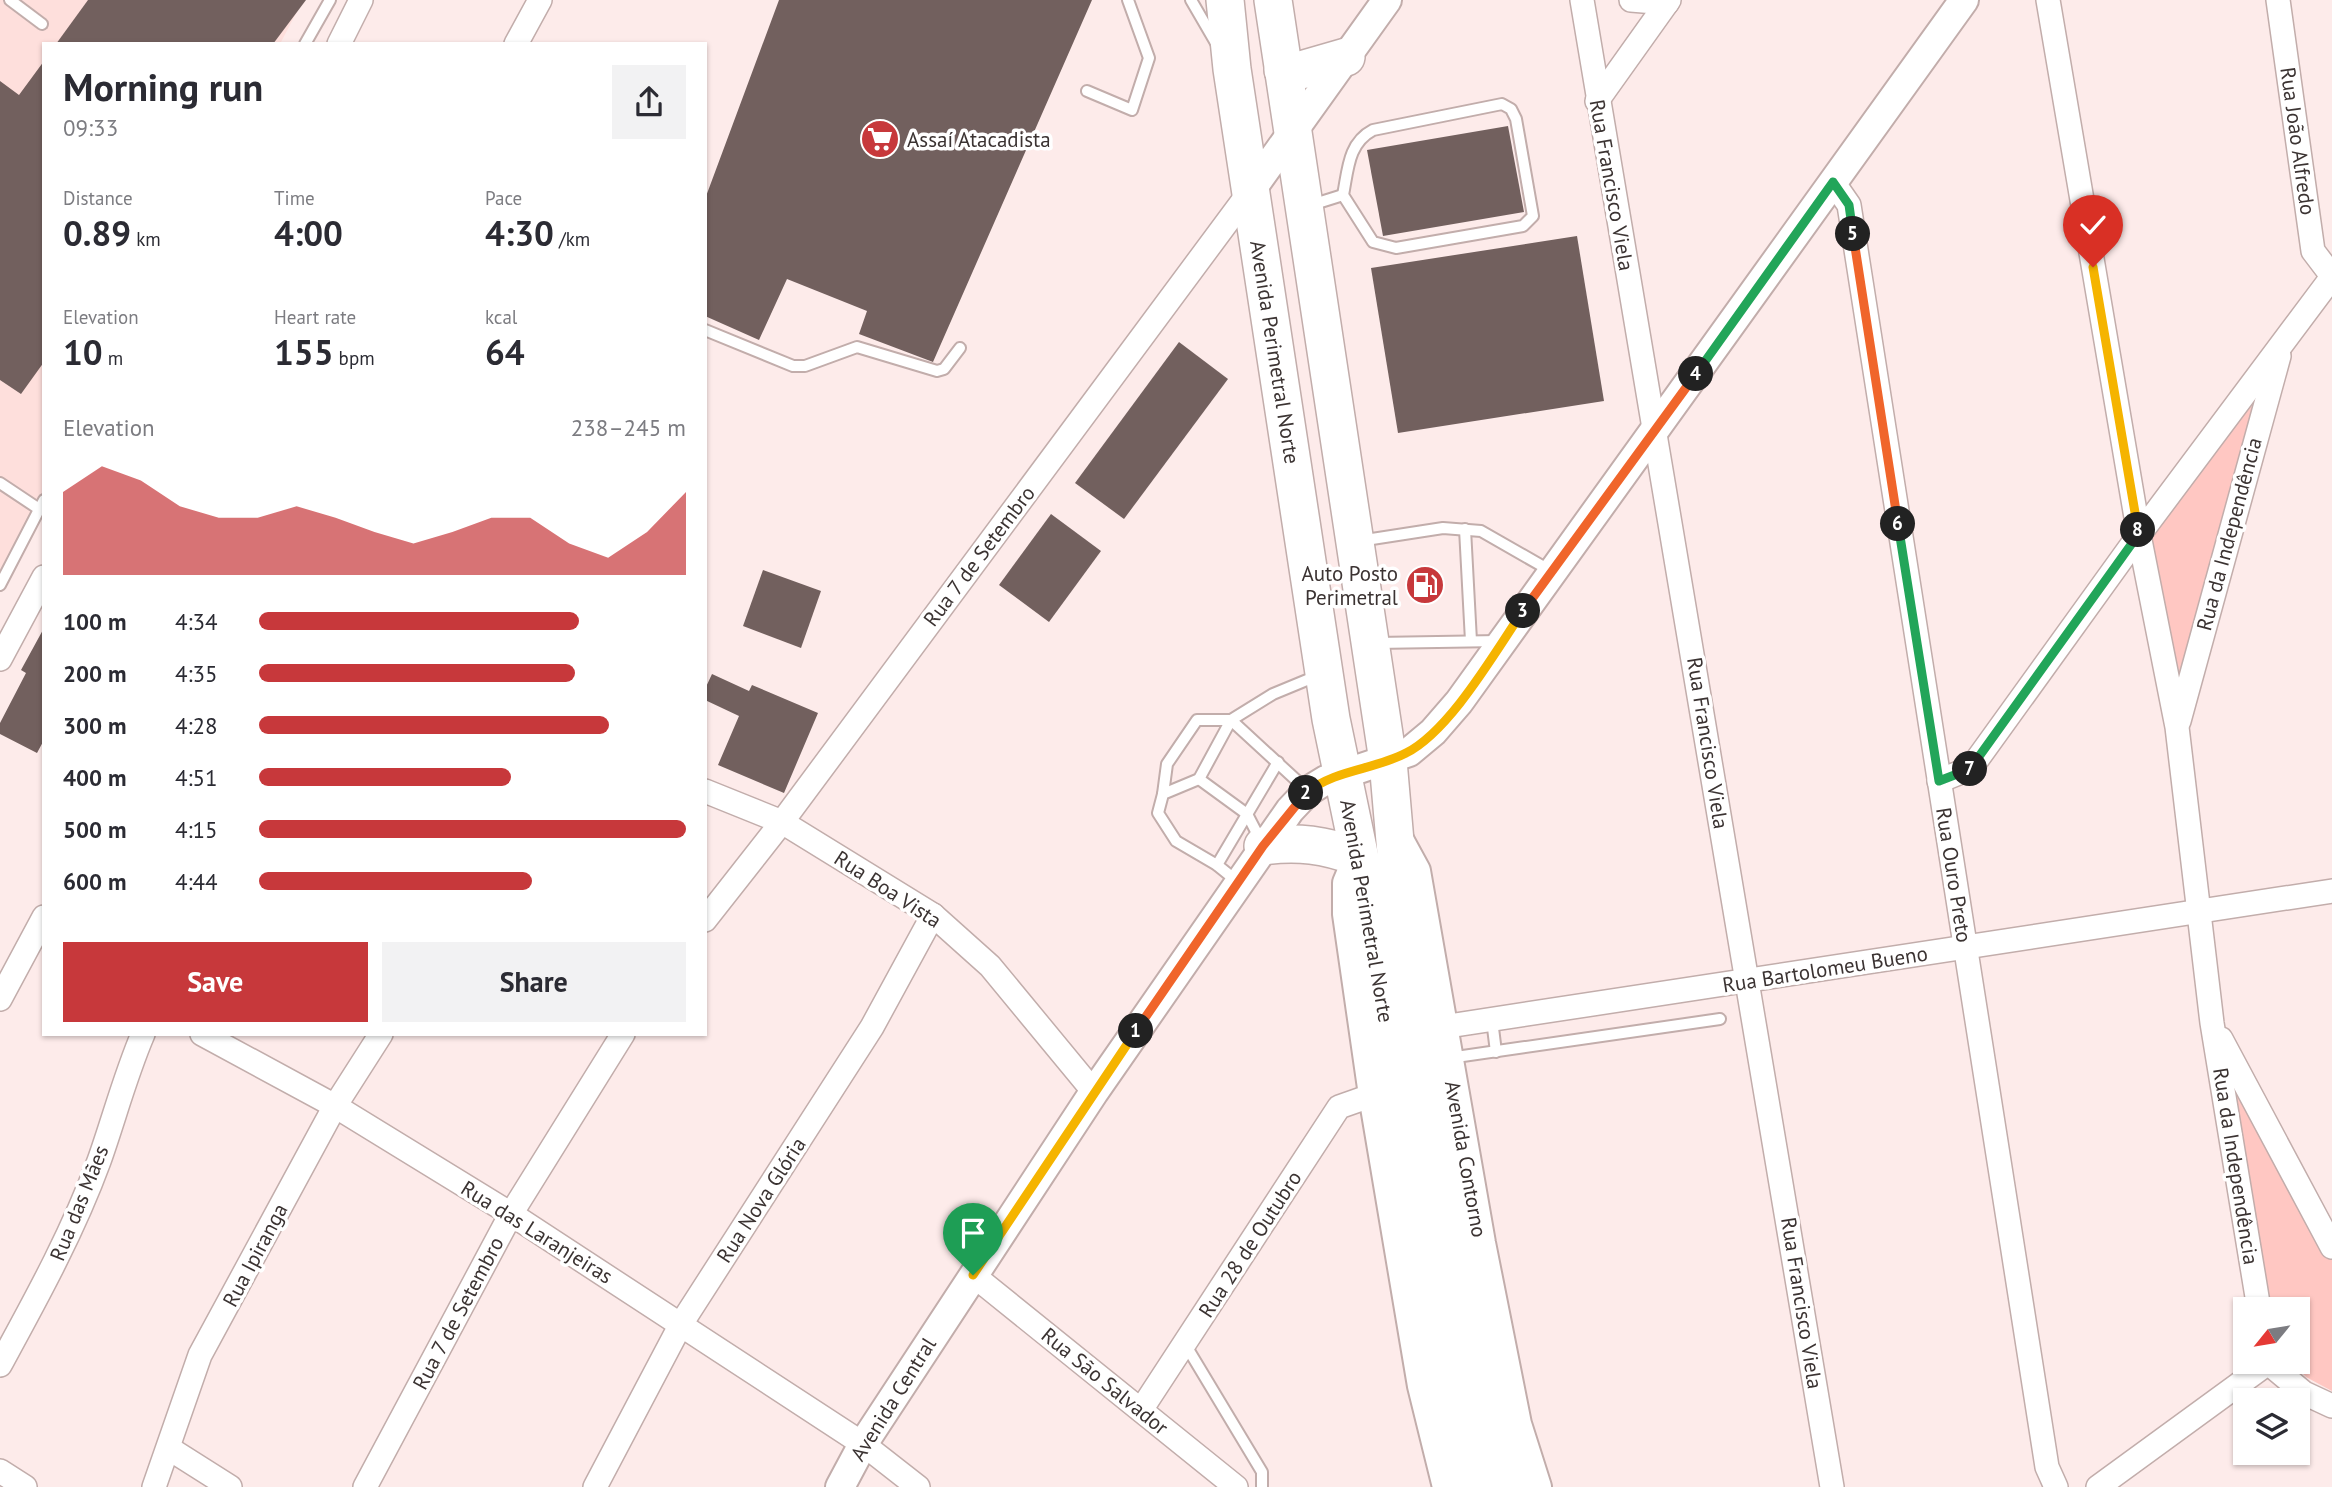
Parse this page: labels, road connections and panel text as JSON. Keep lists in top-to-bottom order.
{
  "streets": {
    "highway": ["Avenida Perimetral Norte"],
    "street": [
      "Rua João Alfredo",
      "Rua Francisco Viela",
      "Rua da Independência",
      "Rua 7 de Setembro",
      "Rua Ouro Preto",
      "Rua Boa Vista",
      "Rua Bartolomeu Bueno",
      "Avenida Contorno",
      "Rua Nova Glória",
      "Rua das Mães",
      "Rua das Laranjeiras",
      "Rua 28 de Outubro",
      "Rua Ipiranga",
      "Rua São Salvador",
      "Avenida Central"
    ]
  },
  "crossings": [
    ["Rua João Alfredo", "Rua da Independência"],
    ["Rua Francisco Viela", "Rua Bartolomeu Bueno"],
    ["Rua Francisco Viela", "Avenida Central"],
    ["Avenida Perimetral Norte", "Rua 7 de Setembro"],
    ["Avenida Perimetral Norte", "Avenida Contorno"],
    ["Avenida Perimetral Norte", "Avenida Central"],
    ["Rua da Independência", "Rua Bartolomeu Bueno"],
    ["Rua 7 de Setembro", "Rua Boa Vista"],
    ["Rua 7 de Setembro", "Rua das Laranjeiras"],
    ["Rua Ouro Preto", "Rua Bartolomeu Bueno"],
    ["Rua Ouro Preto", "Avenida Central"],
    ["Rua Boa Vista", "Rua Nova Glória"],
    ["Rua Boa Vista", "Avenida Central"],
    ["Rua Bartolomeu Bueno", "Avenida Contorno"],
    ["Rua Nova Glória", "Rua das Laranjeiras"],
    ["Rua das Laranjeiras", "Rua Ipiranga"],
    ["Rua das Laranjeiras", "Avenida Central"],
    ["Rua 28 de Outubro", "Rua São Salvador"],
    ["Rua São Salvador", "Avenida Central"]
  ],
  "places": {
    "supermarket": ["Assaí Atacadista"],
    "fuel station": ["Auto Posto Perimetral"]
  },
  "north": "bottom left",
  "page": {
    "heading": ["Morning run", "09:33"],
    "stats": [
      ["Distance", "0.89 km"],
      ["Time", "4:00"],
      ["Pace", "4:30 /km"],
      ["Elevation", "10 m"],
      ["Heart rate", "155 bpm"],
      ["kcal", "64"]
    ],
    "pins": [
      "5",
      "4",
      "6",
      "8",
      "3",
      "7",
      "2",
      "1"
    ],
    "chart": ["Elevation", "238–245 m"],
    "list": [
      {
        "name": "100 m",
        "note": "4:34"
      },
      {
        "name": "200 m",
        "note": "4:35"
      },
      {
        "name": "300 m",
        "note": "4:28"
      },
      {
        "name": "400 m",
        "note": "4:51"
      },
      {
        "name": "500 m",
        "note": "4:15"
      },
      {
        "name": "600 m",
        "note": "4:44"
      }
    ],
    "buttons": ["Save", "Share"]
  }
}
